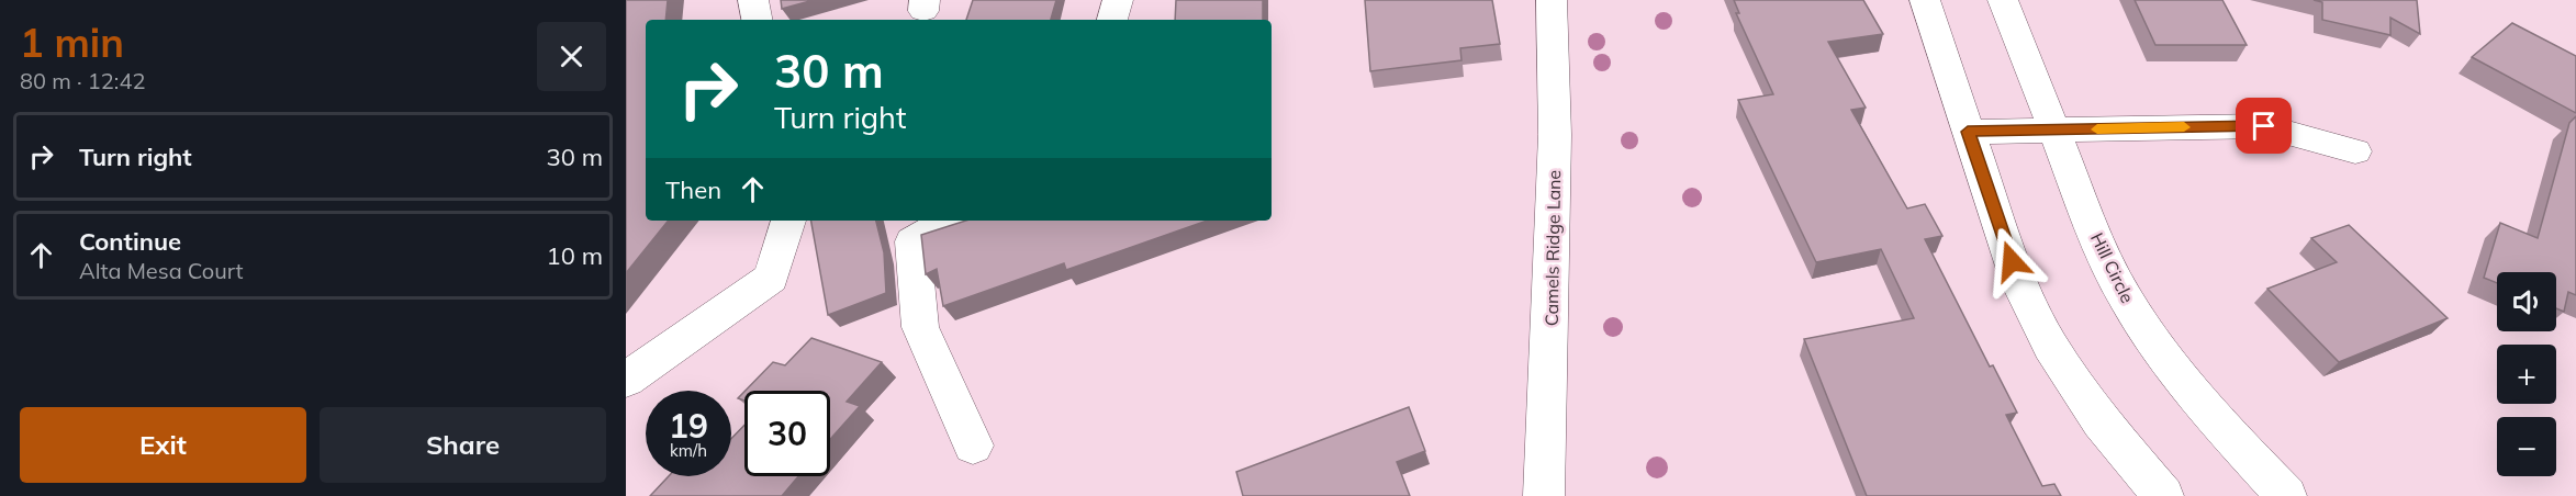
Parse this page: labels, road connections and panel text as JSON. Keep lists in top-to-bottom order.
{
  "streets": {
    "street": ["Camels Ridge Lane", "Hill Circle"]
  },
  "page": {
    "heading": ["1 min", "80 m · 12:42"],
    "turn": ["30 m", "Turn right"],
    "list": [
      {
        "name": "Turn right",
        "value": "30 m"
      },
      {
        "name": "Continue",
        "note": "Alta Mesa Court",
        "value": "10 m"
      }
    ],
    "then": "Then",
    "map_buttons": ["+", "−"],
    "speed": "19 km/h",
    "limit": "30",
    "buttons": ["Exit", "Share"]
  }
}
